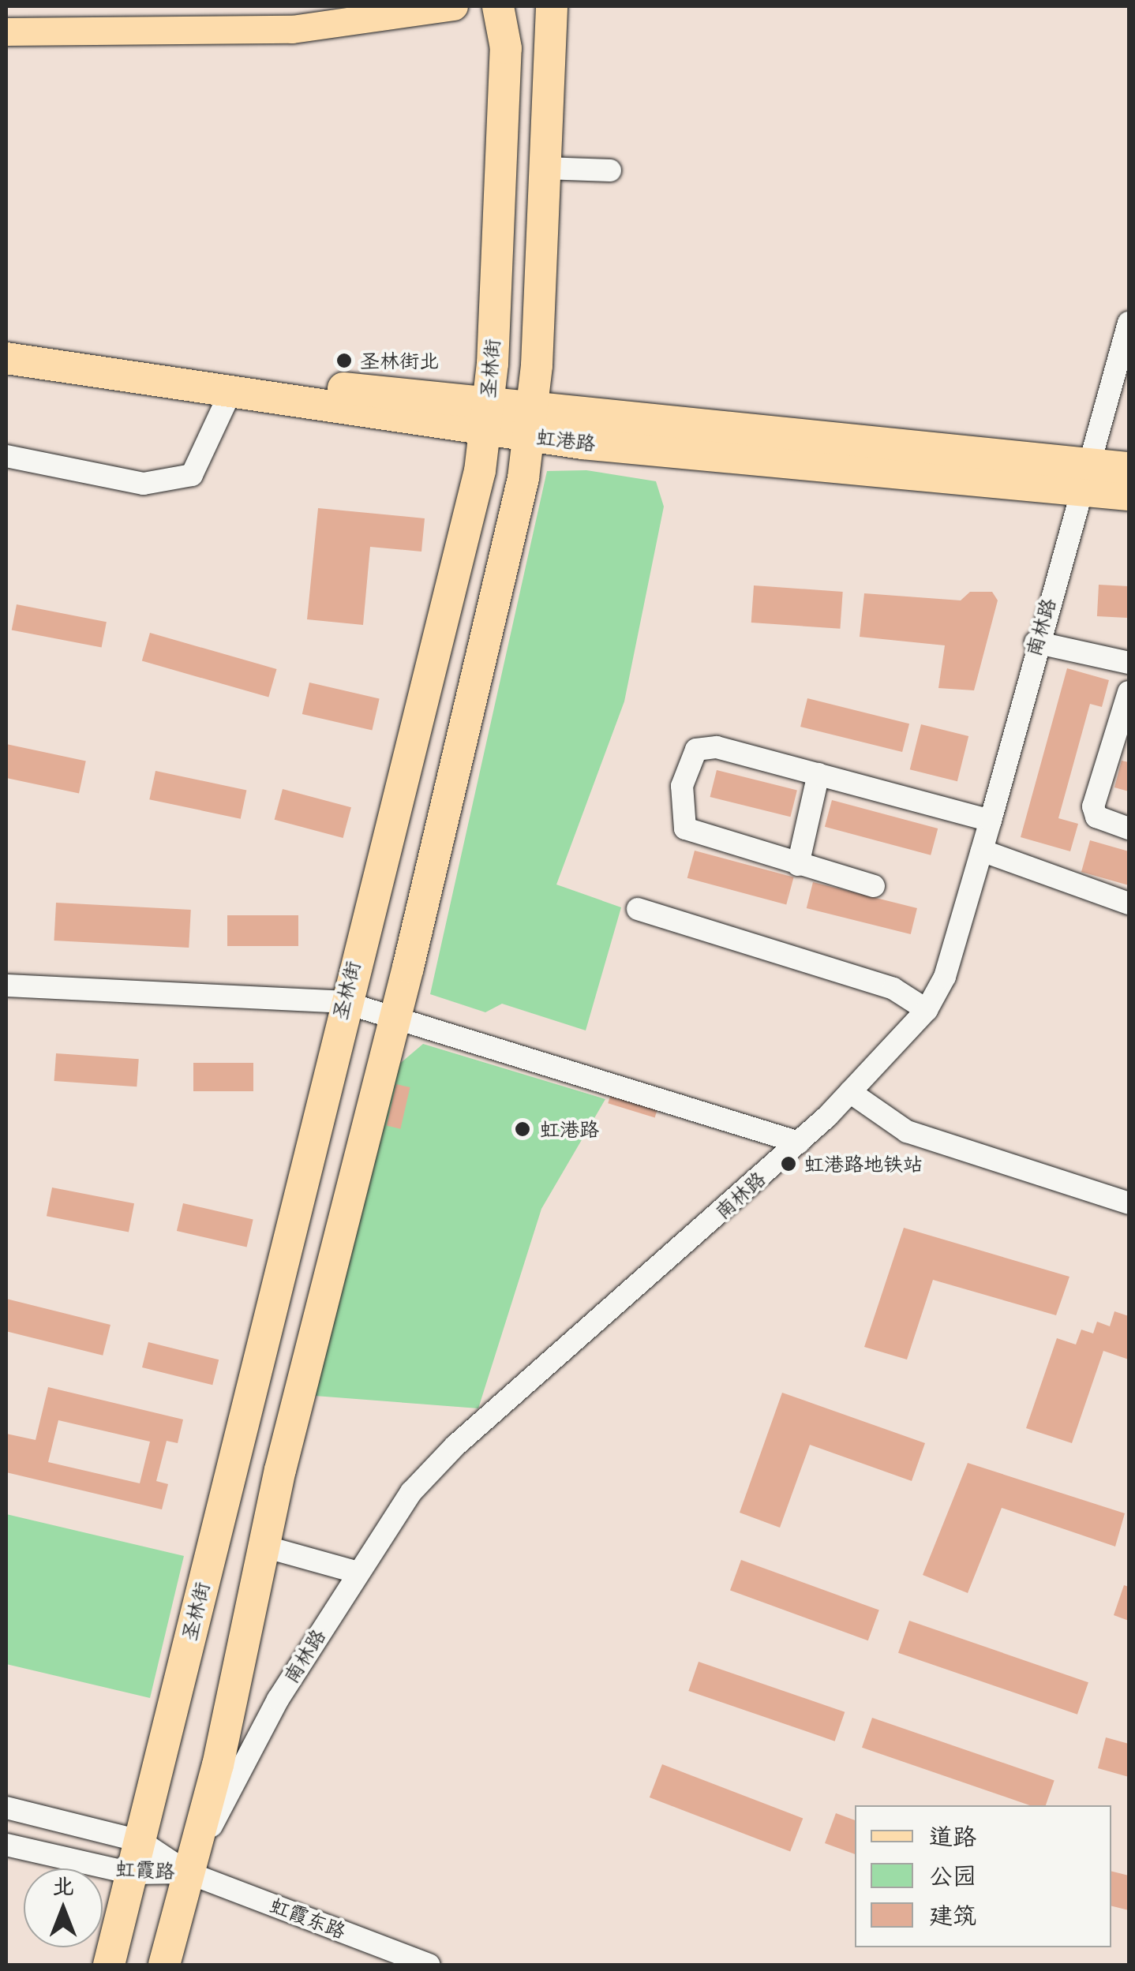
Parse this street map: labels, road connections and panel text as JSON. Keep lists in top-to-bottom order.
{
  "streets": {
    "highway": ["圣林街", "虹港路"],
    "street": ["南林路", "虹霞路", "虹霞东路"]
  },
  "crossings": [
    ["圣林街", "虹港路"],
    ["圣林街", "虹霞路"],
    ["虹港路", "南林路"],
    ["南林路", "虹霞路"],
    ["南林路", "虹霞东路"],
    ["虹霞路", "虹霞东路"]
  ],
  "places": ["圣林街北", "虹港路", "虹港路地铁站"],
  "legend": ["道路", "公园", "建筑"],
  "north": "top"
}
